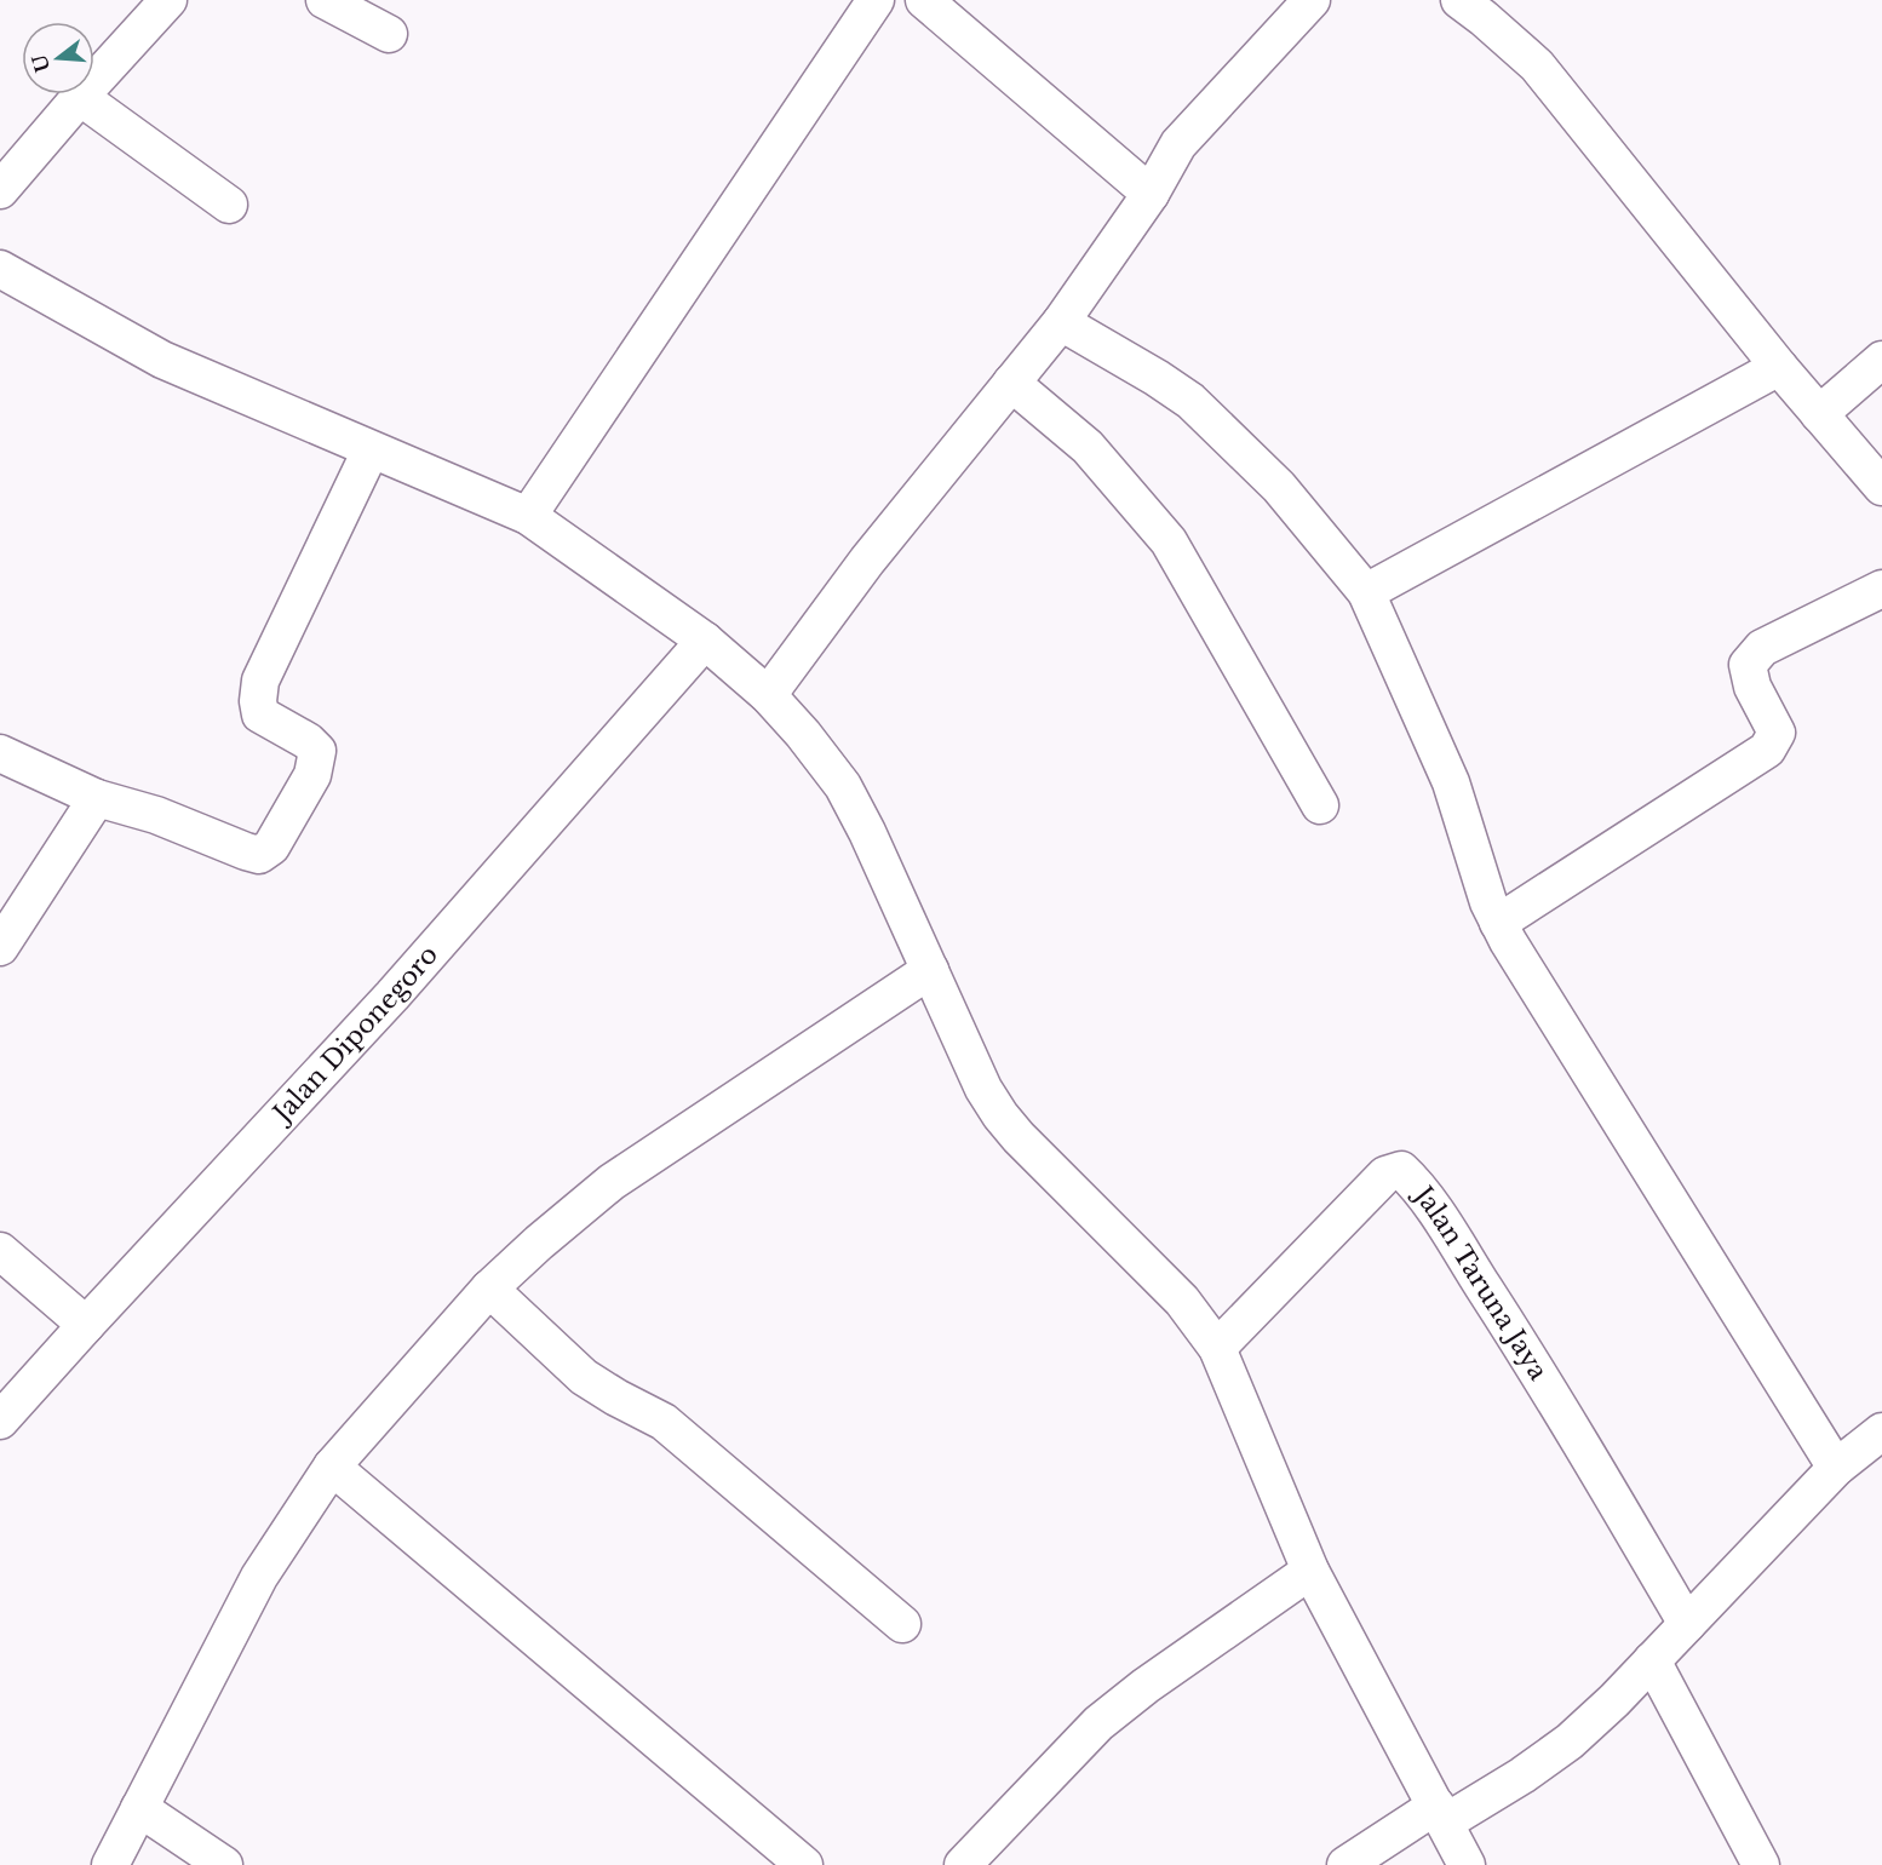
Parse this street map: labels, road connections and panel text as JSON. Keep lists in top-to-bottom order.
{
  "streets": {
    "street": ["Jalan Diponegoro", "Jalan Taruna Jaya"]
  },
  "north": "left"
}
